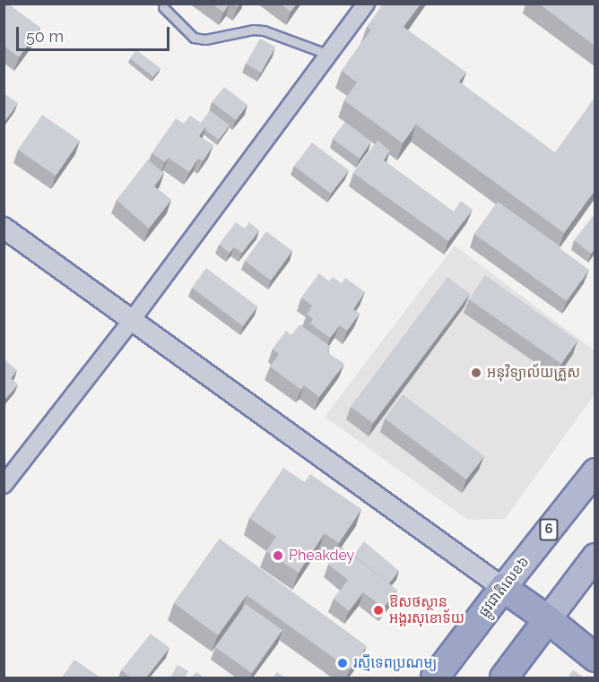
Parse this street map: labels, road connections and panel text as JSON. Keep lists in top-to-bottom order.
{
  "streets": {
    "highway": ["6", "ផ្លូវជាតិលេខ៦"]
  },
  "places": [
    "អនុវិទ្យាល័យគ្រួស",
    "Pheakdey",
    "ឱសថស្ថាន អង្គរសុខោទ័យ",
    "រស្មីទេពប្រណម្យ"
  ],
  "scale_bar": "50 m"
}
